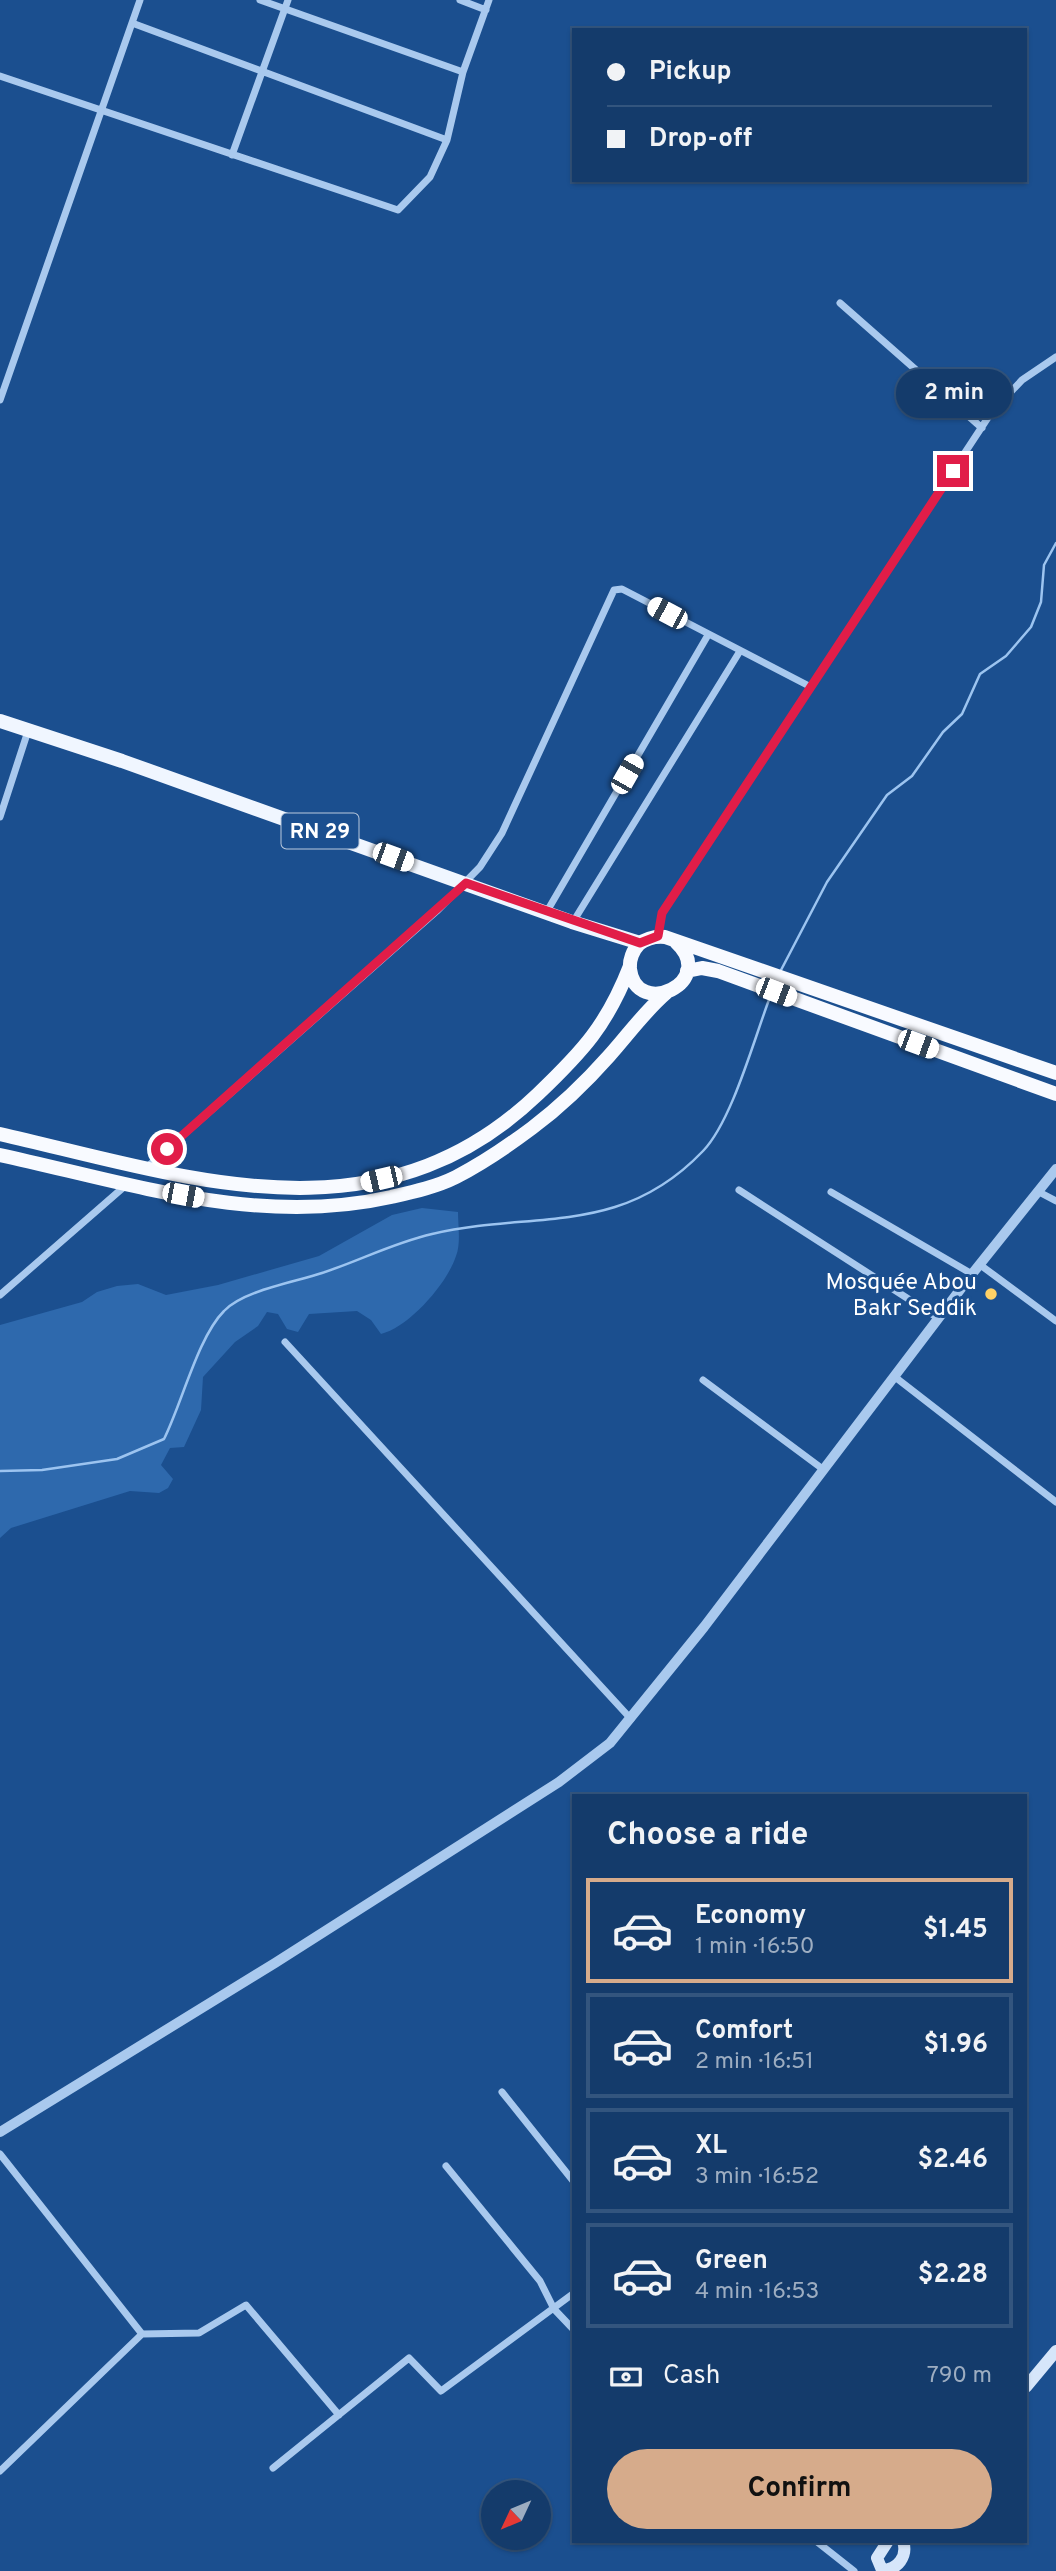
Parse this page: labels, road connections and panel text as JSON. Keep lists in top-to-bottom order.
{
  "streets": {
    "main road": ["RN 29"]
  },
  "places": ["Mosquée Abou Bakr Seddik"],
  "north": "bottom left",
  "page": {
    "banner": ["Pickup", "Drop-off"],
    "bubble": "2 min",
    "heading": "Choose a ride",
    "list": [
      {
        "name": "Economy",
        "note": "1 min · 16:50",
        "value": "$1.45"
      },
      {
        "name": "Comfort",
        "note": "2 min · 16:51",
        "value": "$1.96"
      },
      {
        "name": "XL",
        "note": "3 min · 16:52",
        "value": "$2.46"
      },
      {
        "name": "Green",
        "note": "4 min · 16:53",
        "value": "$2.28"
      }
    ],
    "pay": ["Cash", "790 m"],
    "buttons": "Confirm"
  }
}
